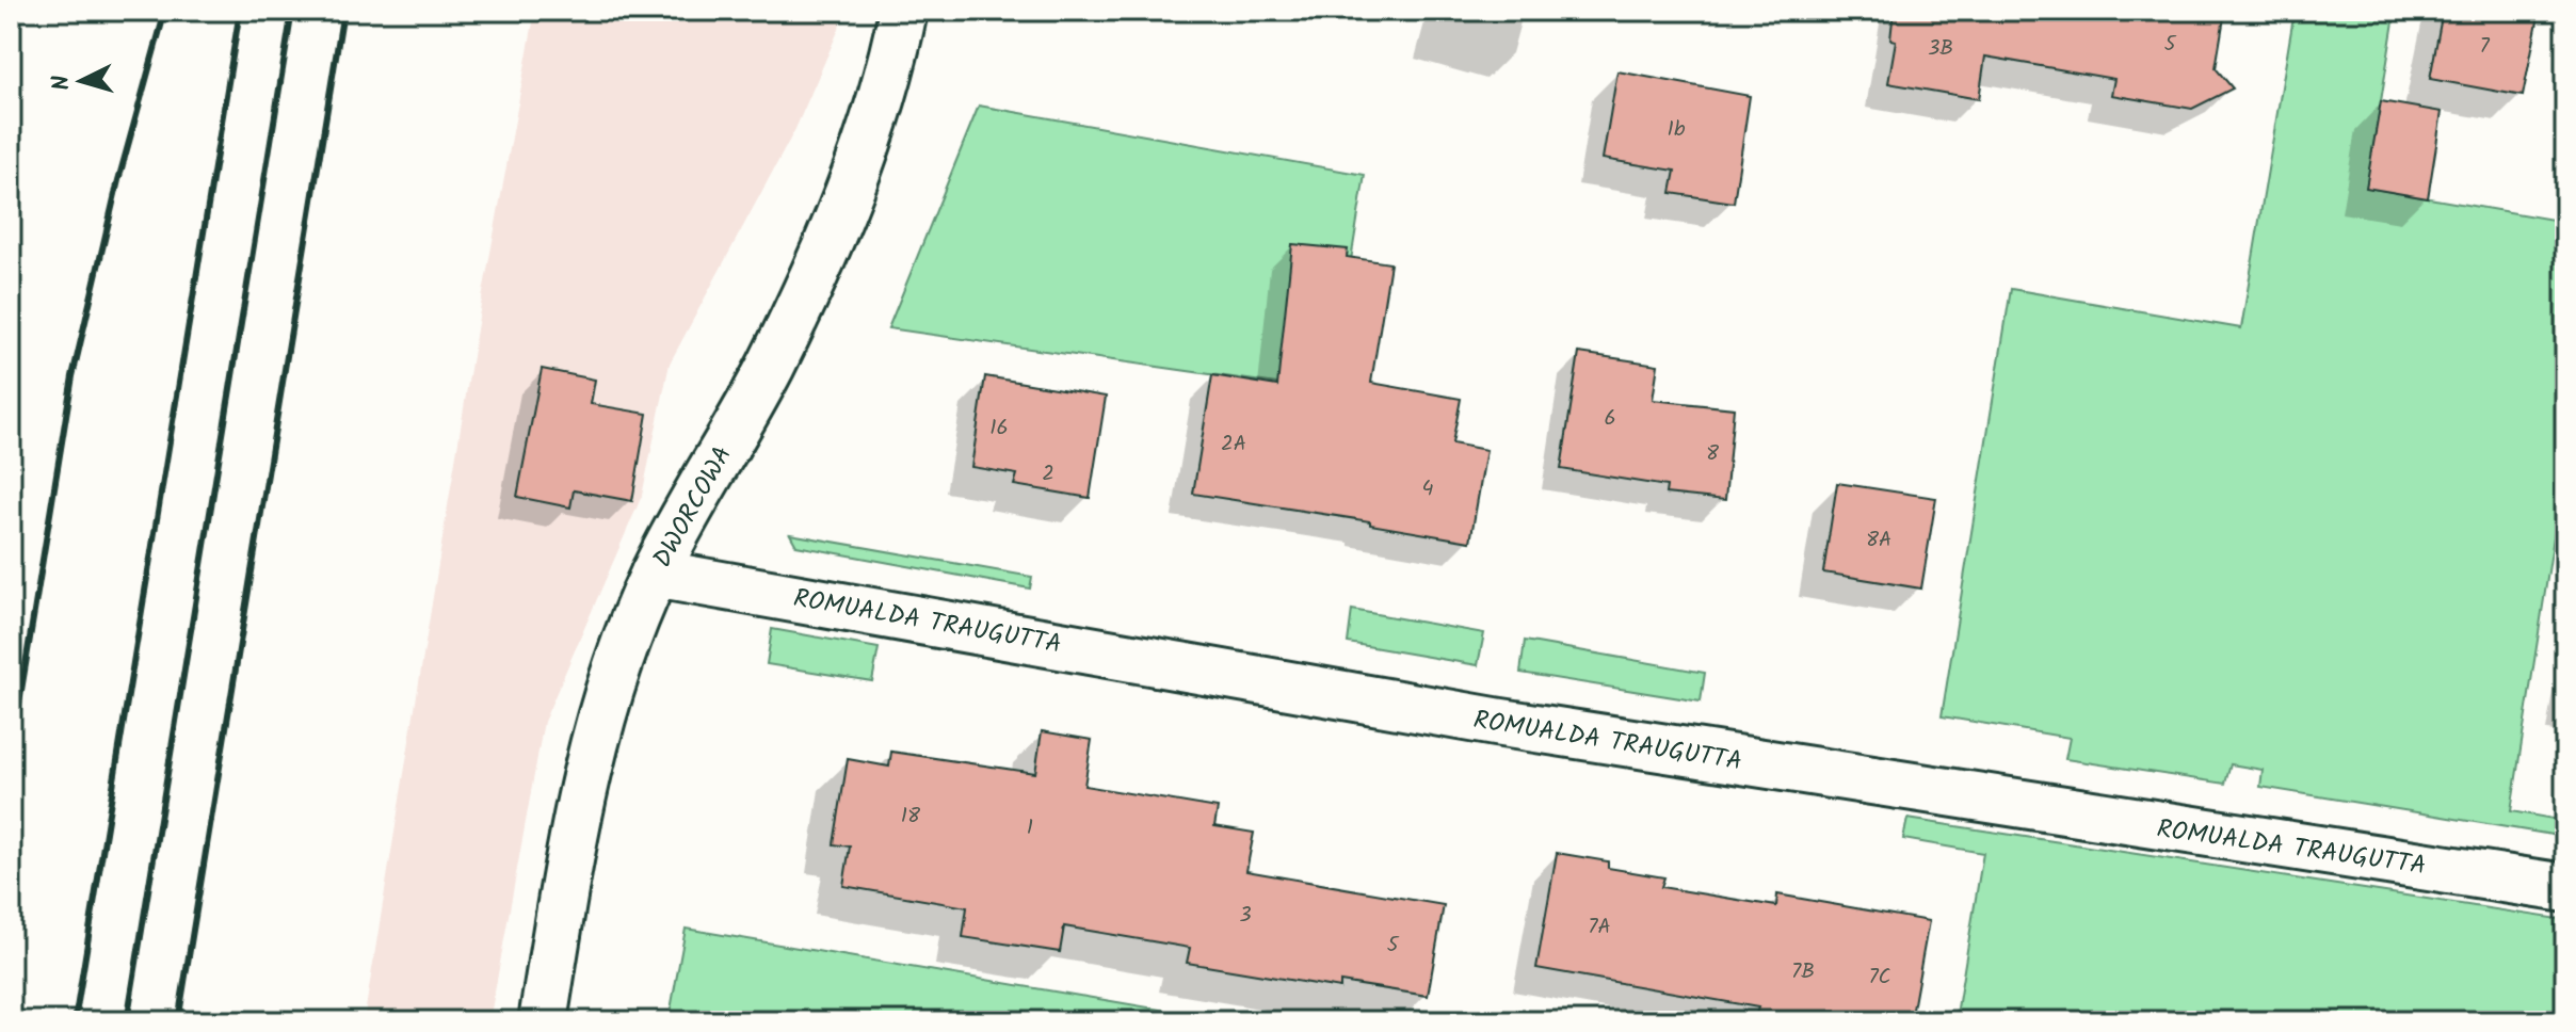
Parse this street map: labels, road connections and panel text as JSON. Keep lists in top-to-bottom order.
{
  "streets": {
    "street": ["DWORCOWA", "ROMUALDA TRAUGUTTA"]
  },
  "crossings": [
    ["DWORCOWA", "ROMUALDA TRAUGUTTA"]
  ],
  "house_numbers": [
    "5",
    "7",
    "3B",
    "1b",
    "6",
    "16",
    "2A",
    "8",
    "2",
    "4",
    "8A",
    "18",
    "1",
    "3",
    "7A",
    "5",
    "7B",
    "7C"
  ],
  "north": "left"
}
